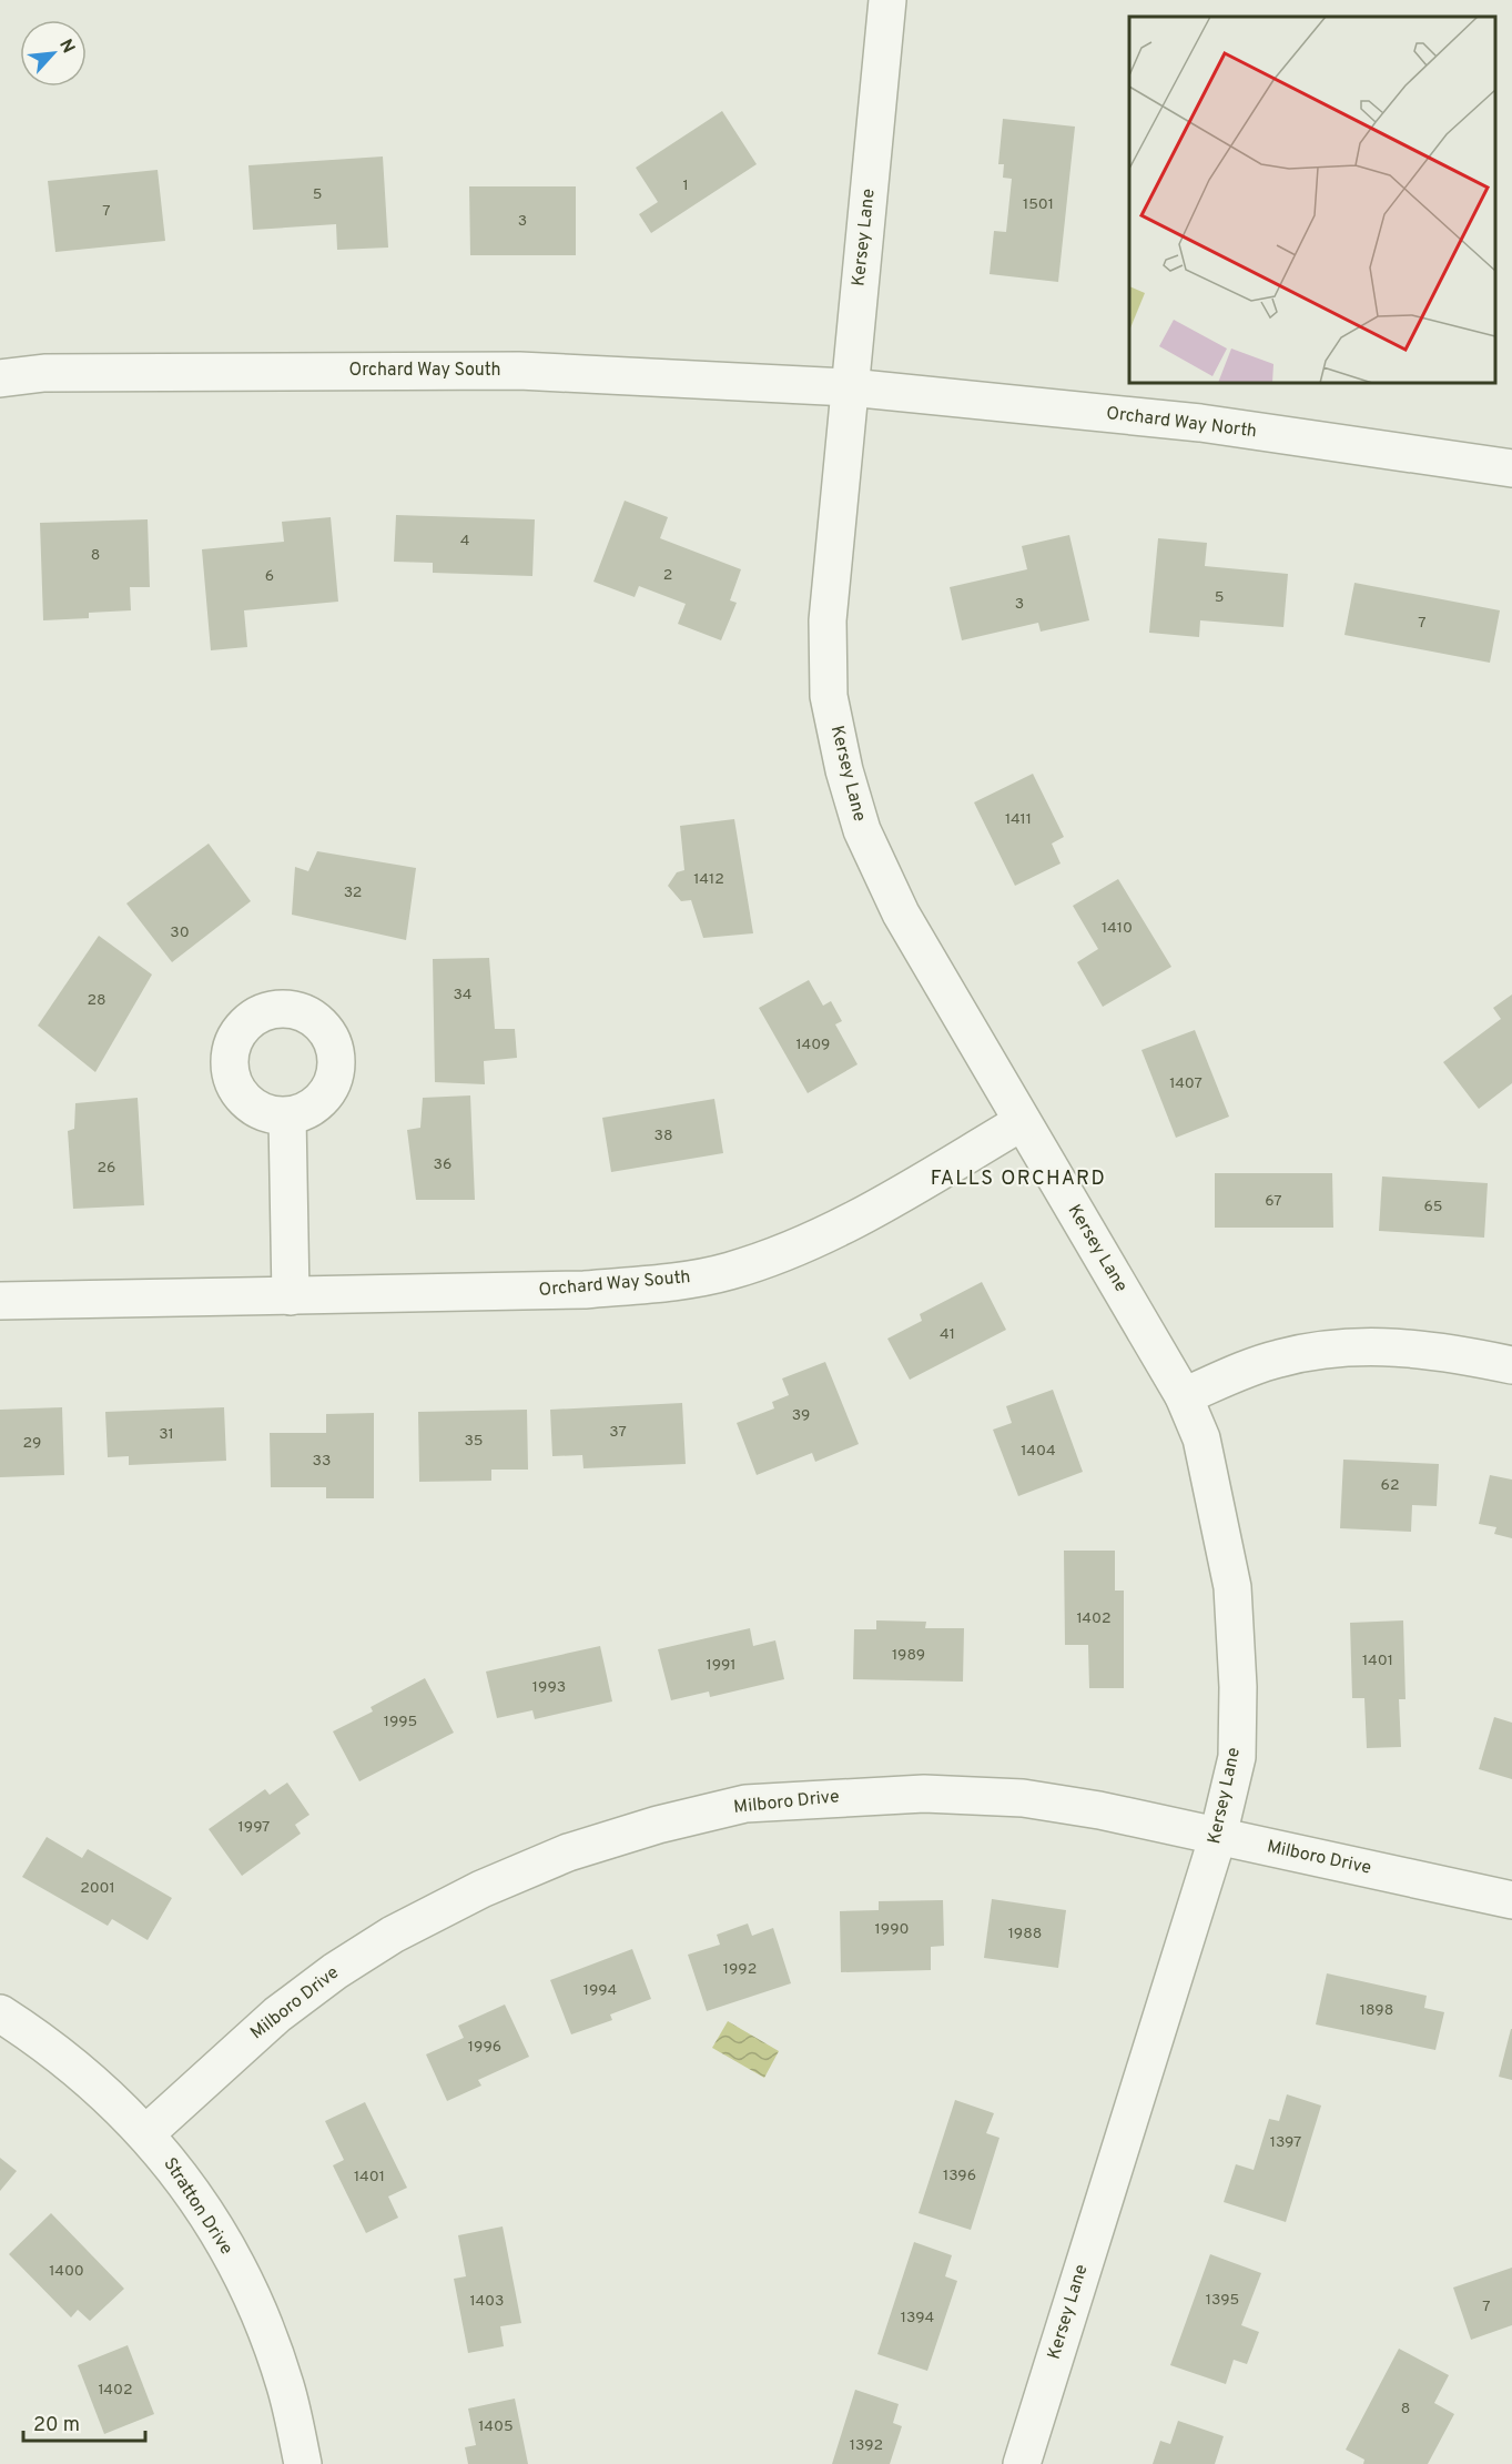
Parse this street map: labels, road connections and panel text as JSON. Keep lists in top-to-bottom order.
{
  "streets": {
    "street": [
      "Kersey Lane",
      "Orchard Way South",
      "Orchard Way North",
      "Milboro Drive",
      "Stratton Drive"
    ]
  },
  "crossings": [
    ["Kersey Lane", "Orchard Way South"],
    ["Kersey Lane", "Orchard Way North"],
    ["Kersey Lane", "Milboro Drive"],
    ["Orchard Way South", "Orchard Way North"],
    ["Milboro Drive", "Stratton Drive"]
  ],
  "districts": ["FALLS ORCHARD"],
  "house_numbers": [
    "1",
    "5",
    "1501",
    "7",
    "3",
    "4",
    "8",
    "2",
    "6",
    "5",
    "3",
    "7",
    "1411",
    "1412",
    "32",
    "1410",
    "30",
    "34",
    "28",
    "1409",
    "1407",
    "38",
    "36",
    "26",
    "67",
    "65",
    "41",
    "39",
    "37",
    "31",
    "35",
    "29",
    "1404",
    "33",
    "62",
    "1402",
    "1989",
    "1401",
    "1991",
    "1993",
    "1995",
    "1997",
    "2001",
    "1990",
    "1988",
    "1992",
    "1994",
    "1898",
    "1996",
    "1397",
    "1396",
    "1401",
    "1400",
    "1395",
    "1403",
    "7",
    "1394",
    "1402",
    "8",
    "1405",
    "1392"
  ],
  "scale_bar": "20 m",
  "north": "top right"
}
